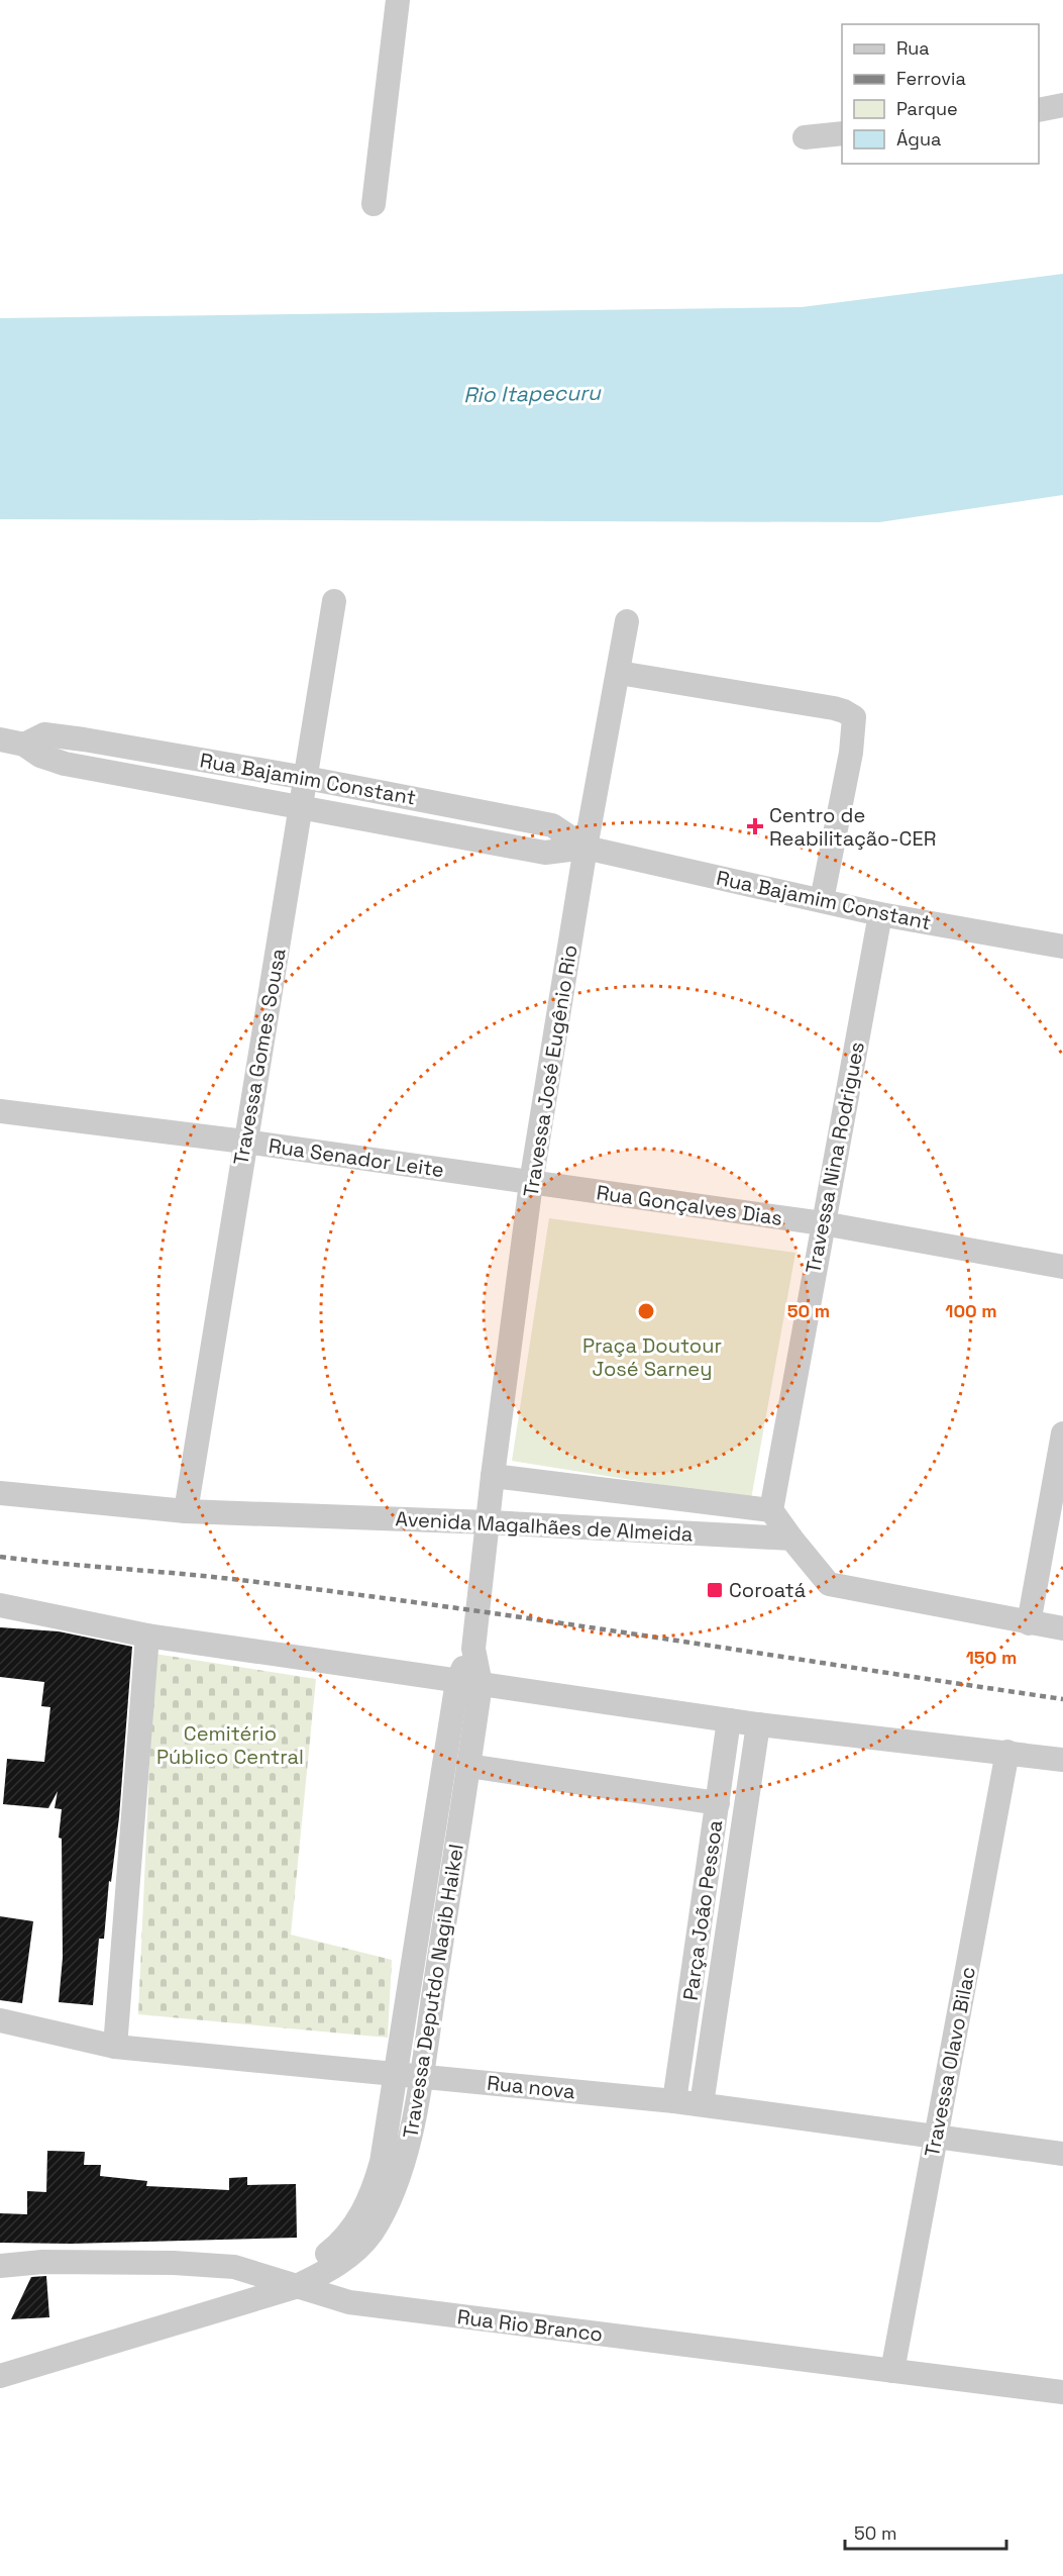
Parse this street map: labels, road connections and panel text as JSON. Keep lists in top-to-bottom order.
{
  "streets": {
    "street": [
      "Rua Bajamim Constant",
      "Travessa Gomes Sousa",
      "Travessa José Eugênio Rio",
      "Rua Senador Leite",
      "Travessa Nina Rodrigues",
      "Rua Gonçalves Dias",
      "Avenida Magalhães de Almeida",
      "Parça João Pessoa",
      "Travessa Deputdo Nagib Haikel",
      "Travessa Olavo Bilac",
      "Rua nova",
      "Rua Rio Branco"
    ]
  },
  "crossings": [
    ["Rua Bajamim Constant", "Travessa Gomes Sousa"],
    ["Rua Bajamim Constant", "Travessa José Eugênio Rio"],
    ["Rua Bajamim Constant", "Travessa Nina Rodrigues"],
    ["Travessa Gomes Sousa", "Rua Senador Leite"],
    ["Travessa Gomes Sousa", "Avenida Magalhães de Almeida"],
    ["Travessa José Eugênio Rio", "Rua Senador Leite"],
    ["Travessa José Eugênio Rio", "Rua Gonçalves Dias"],
    ["Travessa José Eugênio Rio", "Avenida Magalhães de Almeida"],
    ["Travessa José Eugênio Rio", "Travessa Deputdo Nagib Haikel"],
    ["Rua Senador Leite", "Rua Gonçalves Dias"],
    ["Travessa Nina Rodrigues", "Rua Gonçalves Dias"],
    ["Avenida Magalhães de Almeida", "Travessa Deputdo Nagib Haikel"],
    ["Parça João Pessoa", "Rua nova"],
    ["Travessa Deputdo Nagib Haikel", "Rua nova"],
    ["Travessa Deputdo Nagib Haikel", "Rua Rio Branco"],
    ["Travessa Olavo Bilac", "Rua nova"],
    ["Travessa Olavo Bilac", "Rua Rio Branco"]
  ],
  "water": ["Rio Itapecuru"],
  "parks": ["Praça Doutour José Sarney", "Cemitério Público Central"],
  "places": {
    "health": ["Centro de Reabilitação-CER"],
    "transit": ["Coroatá"]
  },
  "legend": [
    "Rua",
    "Ferrovia",
    "Parque",
    "Água"
  ],
  "scale_bar": "50 m",
  "rings": ["50 m", "100 m", "150 m"]
}
